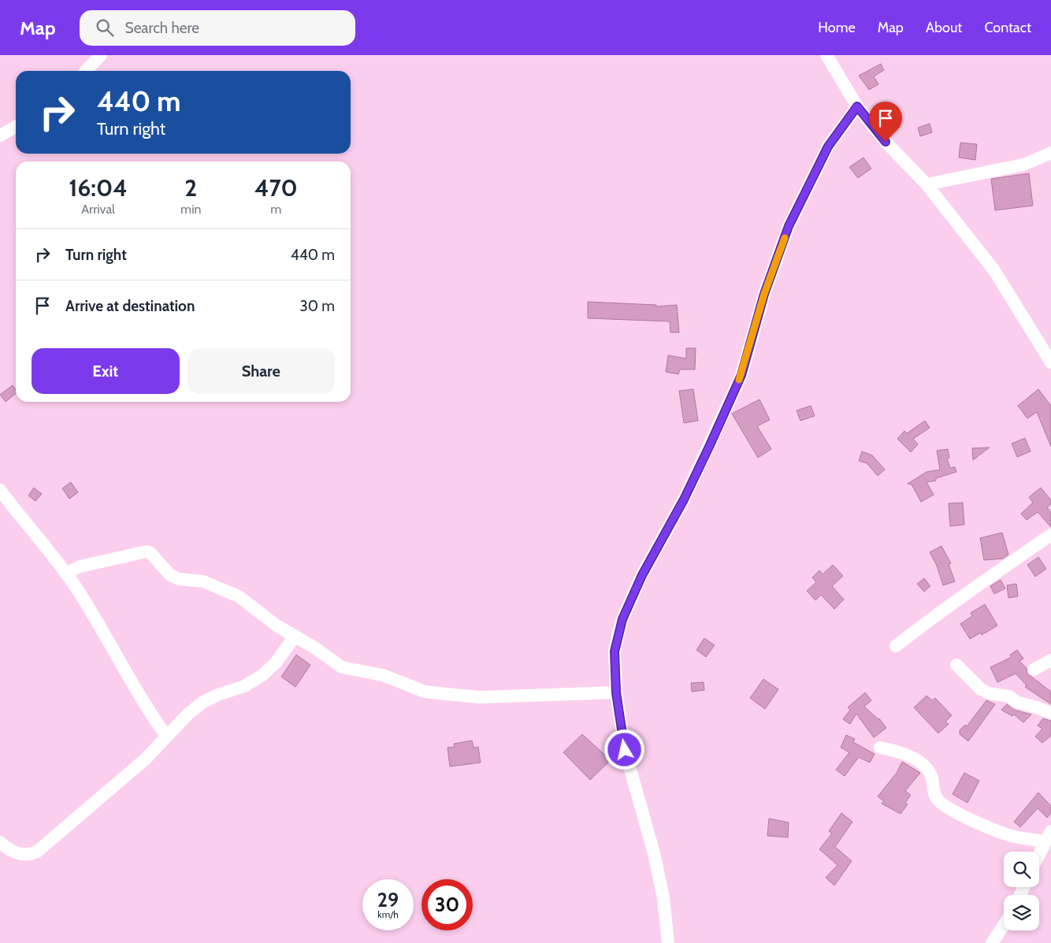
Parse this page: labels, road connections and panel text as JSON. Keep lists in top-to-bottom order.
{
  "page": {
    "header": "Map",
    "search": "Search here",
    "nav": [
      "Home",
      "Map",
      "About",
      "Contact"
    ],
    "turn": ["440 m", "Turn right"],
    "eta": [
      "16:04",
      "Arrival",
      "2",
      "min",
      "470",
      "m"
    ],
    "list": [
      {
        "name": "Turn right",
        "value": "440 m"
      },
      {
        "name": "Arrive at destination",
        "value": "30 m"
      }
    ],
    "buttons": ["Exit", "Share"],
    "speed": "29 km/h",
    "limit": "30"
  }
}
